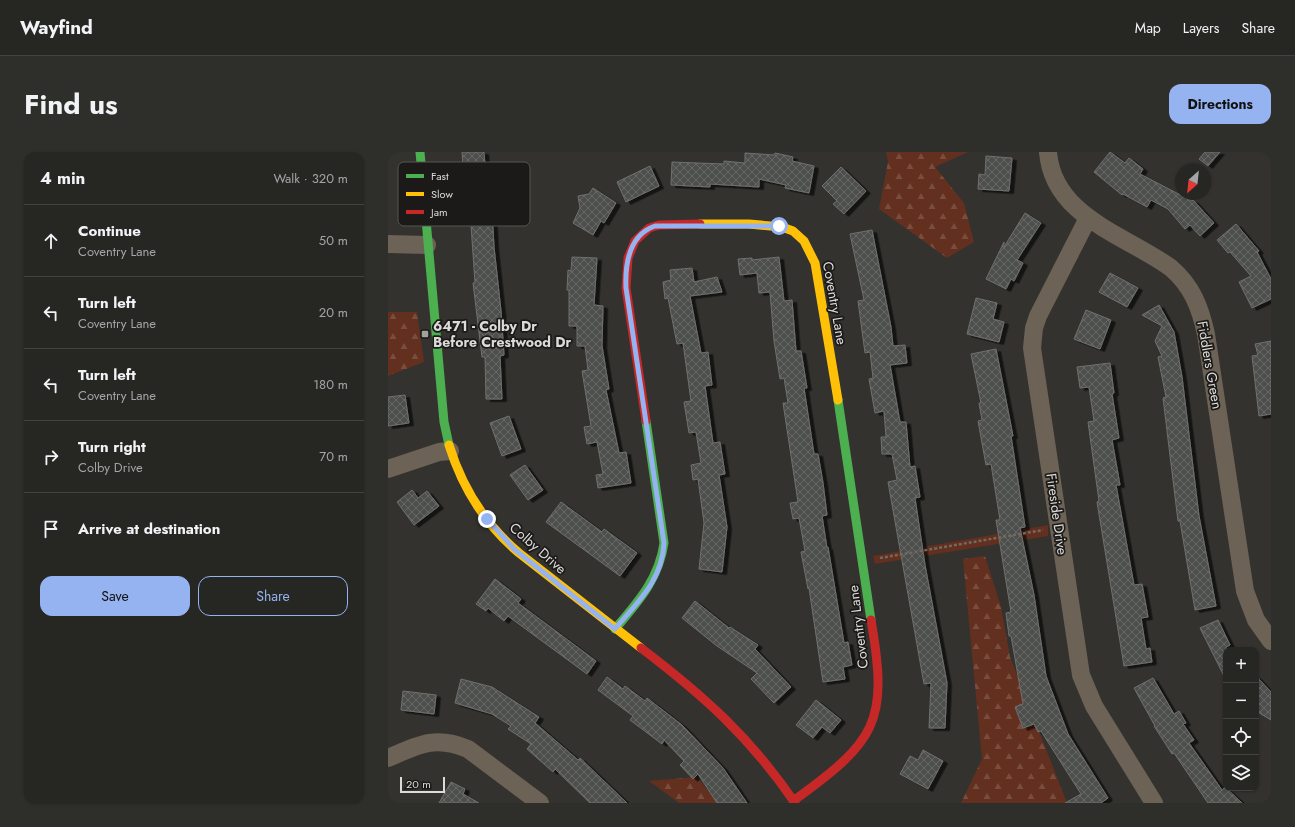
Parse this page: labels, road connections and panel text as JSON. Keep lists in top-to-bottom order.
{
  "streets": {
    "street": [
      "Coventry Lane",
      "Fiddlers Green",
      "Fireside Drive",
      "Colby Drive"
    ]
  },
  "crossings": [
    ["Coventry Lane", "Colby Drive"],
    ["Fiddlers Green", "Fireside Drive"]
  ],
  "places": {
    "transit": ["6471 - Colby Dr Before Crestwood Dr"]
  },
  "legend": ["Fast", "Slow", "Jam"],
  "scale_bar": "20 m",
  "north": "bottom left",
  "page": {
    "header": "Wayfind",
    "nav": ["Map", "Layers", "Share"],
    "title": "Find us",
    "buttons": [
      "Directions",
      ["Save", "Share"]
    ],
    "heading": ["4 min", "Walk · 320 m"],
    "list": [
      ["Continue", "Coventry Lane", "50 m"],
      ["Turn left", "Coventry Lane", "20 m"],
      ["Turn left", "Coventry Lane", "180 m"],
      ["Turn right", "Colby Drive", "70 m"],
      "Arrive at destination"
    ],
    "map_buttons": ["+", "−"],
    "scale": "20 m"
  }
}
